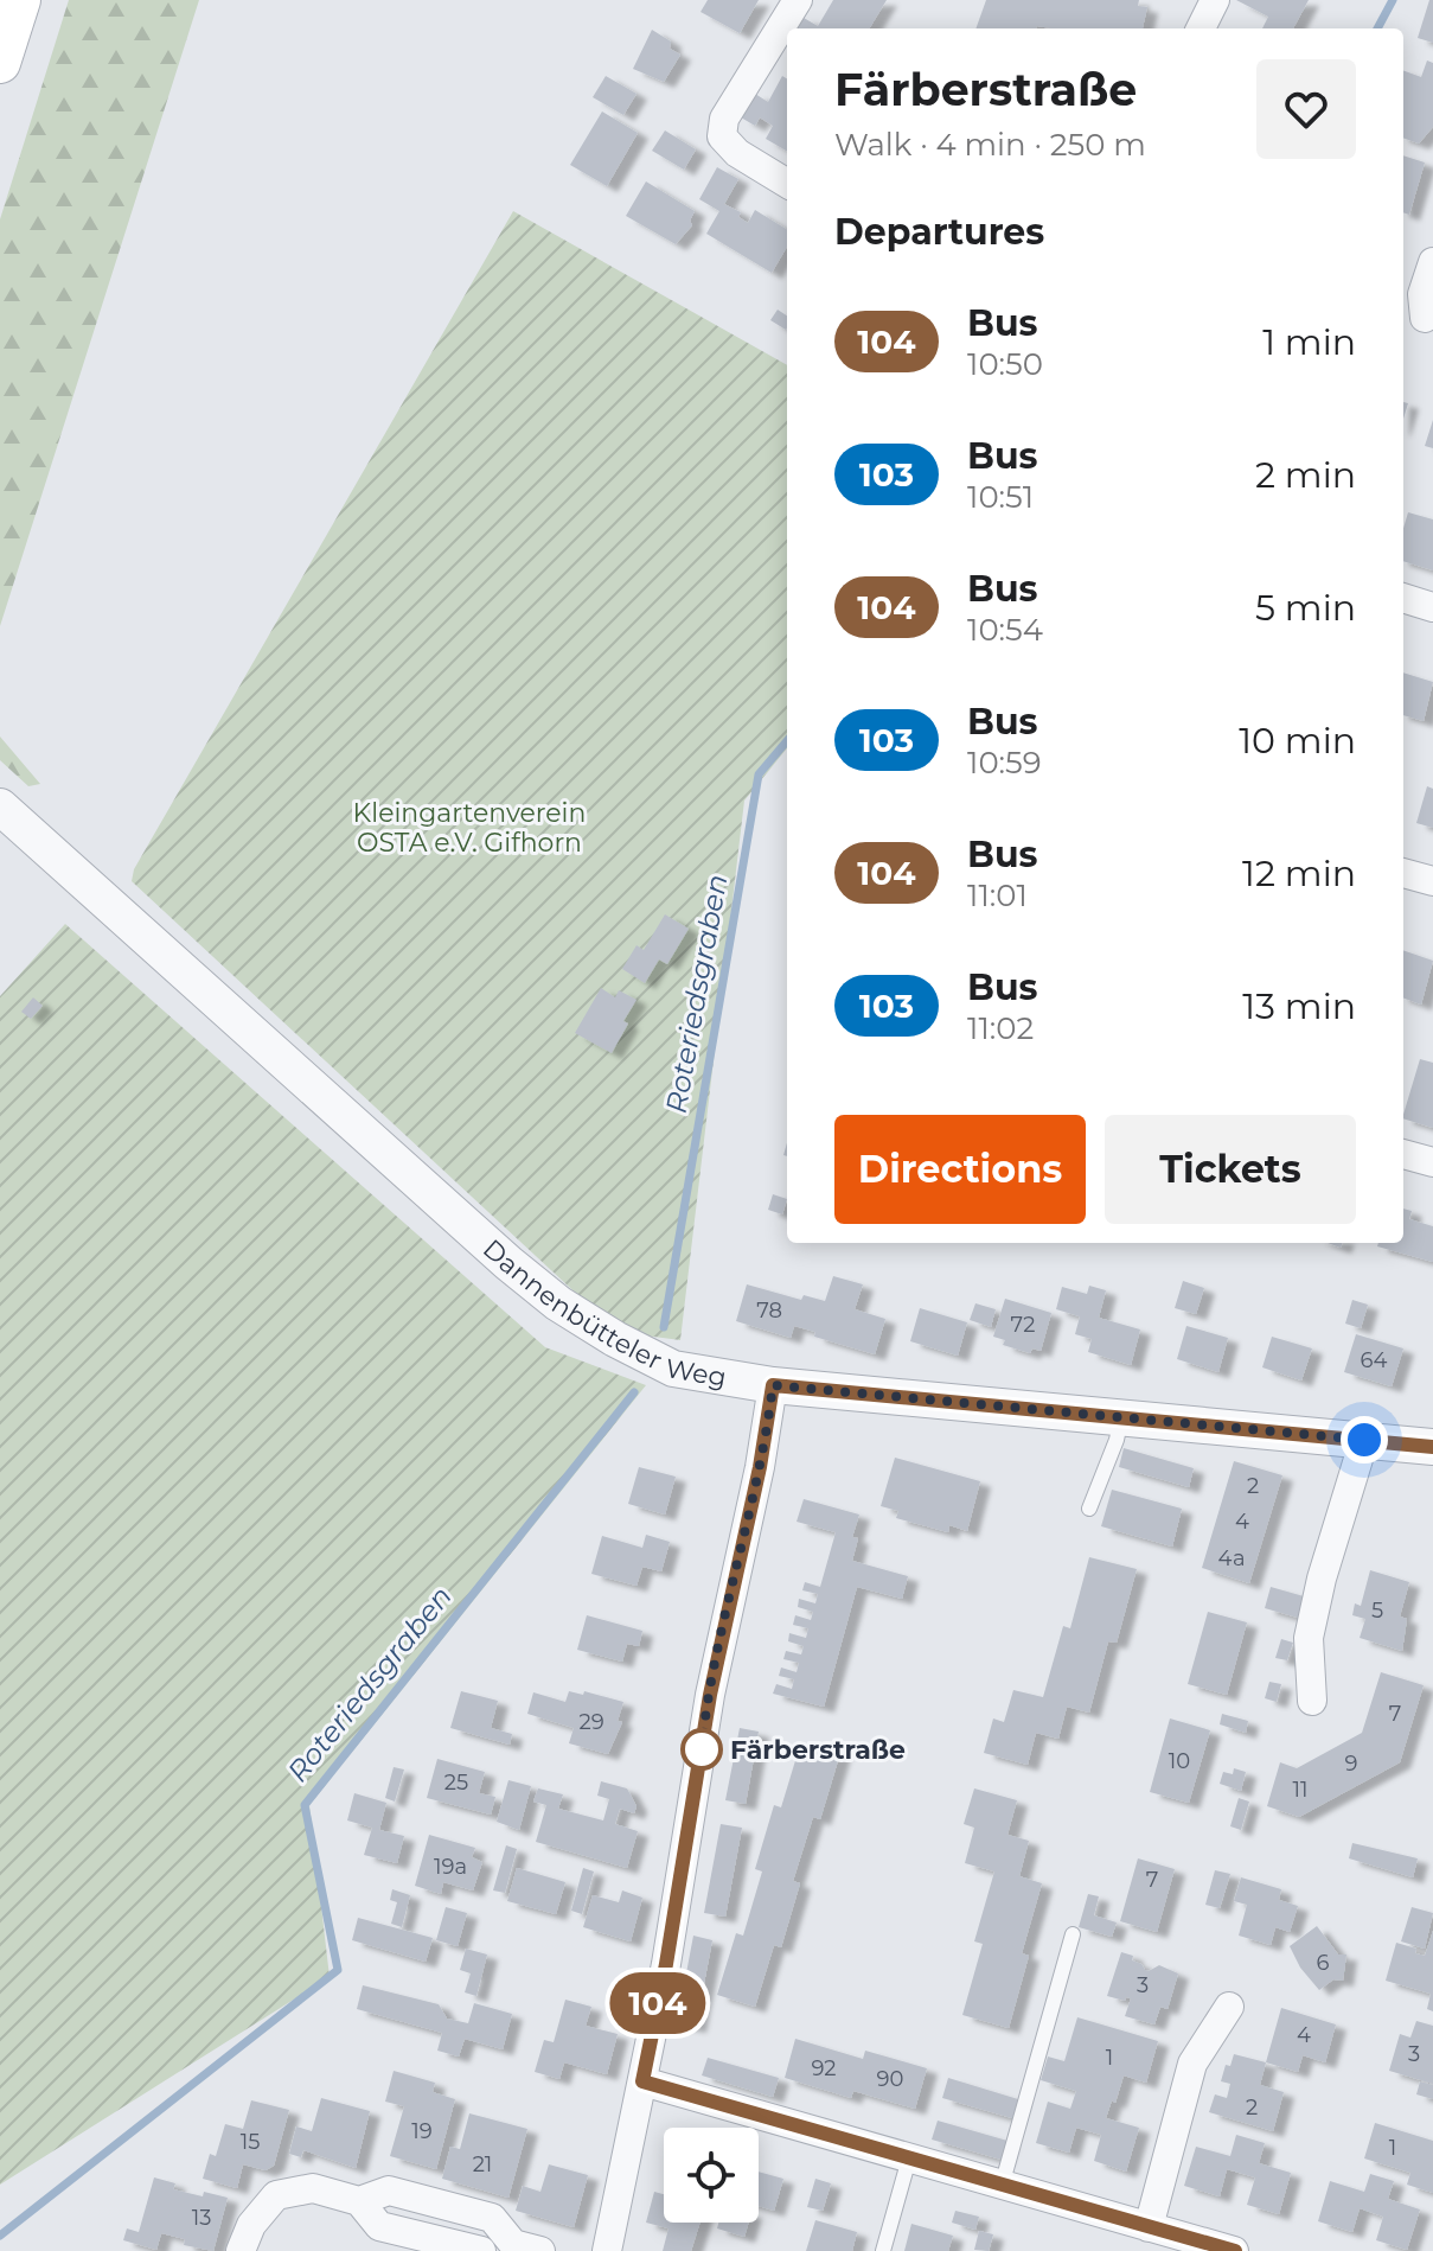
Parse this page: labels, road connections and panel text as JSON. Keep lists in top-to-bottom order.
{
  "streets": {
    "street": ["Dannenbütteler Weg"]
  },
  "water": ["Roteriedsgraben"],
  "parks": ["Kleingartenverein OSTA e.V. Gifhorn"],
  "places": ["Färberstraße"],
  "lines": ["bus line 104"],
  "house_numbers": [
    "78",
    "72",
    "64",
    "2",
    "4",
    "4a",
    "5",
    "7",
    "29",
    "10",
    "9",
    "25",
    "11",
    "19a",
    "7",
    "6",
    "3",
    "4",
    "3",
    "1",
    "92",
    "90",
    "2",
    "19",
    "15",
    "1",
    "21",
    "13"
  ],
  "page": {
    "on_map": "104",
    "heading": [
      ["Färberstraße", "Walk · 4 min · 250 m"],
      "Departures"
    ],
    "list": [
      {
        "mark": "104",
        "name": "Bus",
        "note": "10:50",
        "value": "1 min"
      },
      {
        "mark": "103",
        "name": "Bus",
        "note": "10:51",
        "value": "2 min"
      },
      {
        "mark": "104",
        "name": "Bus",
        "note": "10:54",
        "value": "5 min"
      },
      {
        "mark": "103",
        "name": "Bus",
        "note": "10:59",
        "value": "10 min"
      },
      {
        "mark": "104",
        "name": "Bus",
        "note": "11:01",
        "value": "12 min"
      },
      {
        "mark": "103",
        "name": "Bus",
        "note": "11:02",
        "value": "13 min"
      }
    ],
    "buttons": ["Directions", "Tickets"]
  }
}
